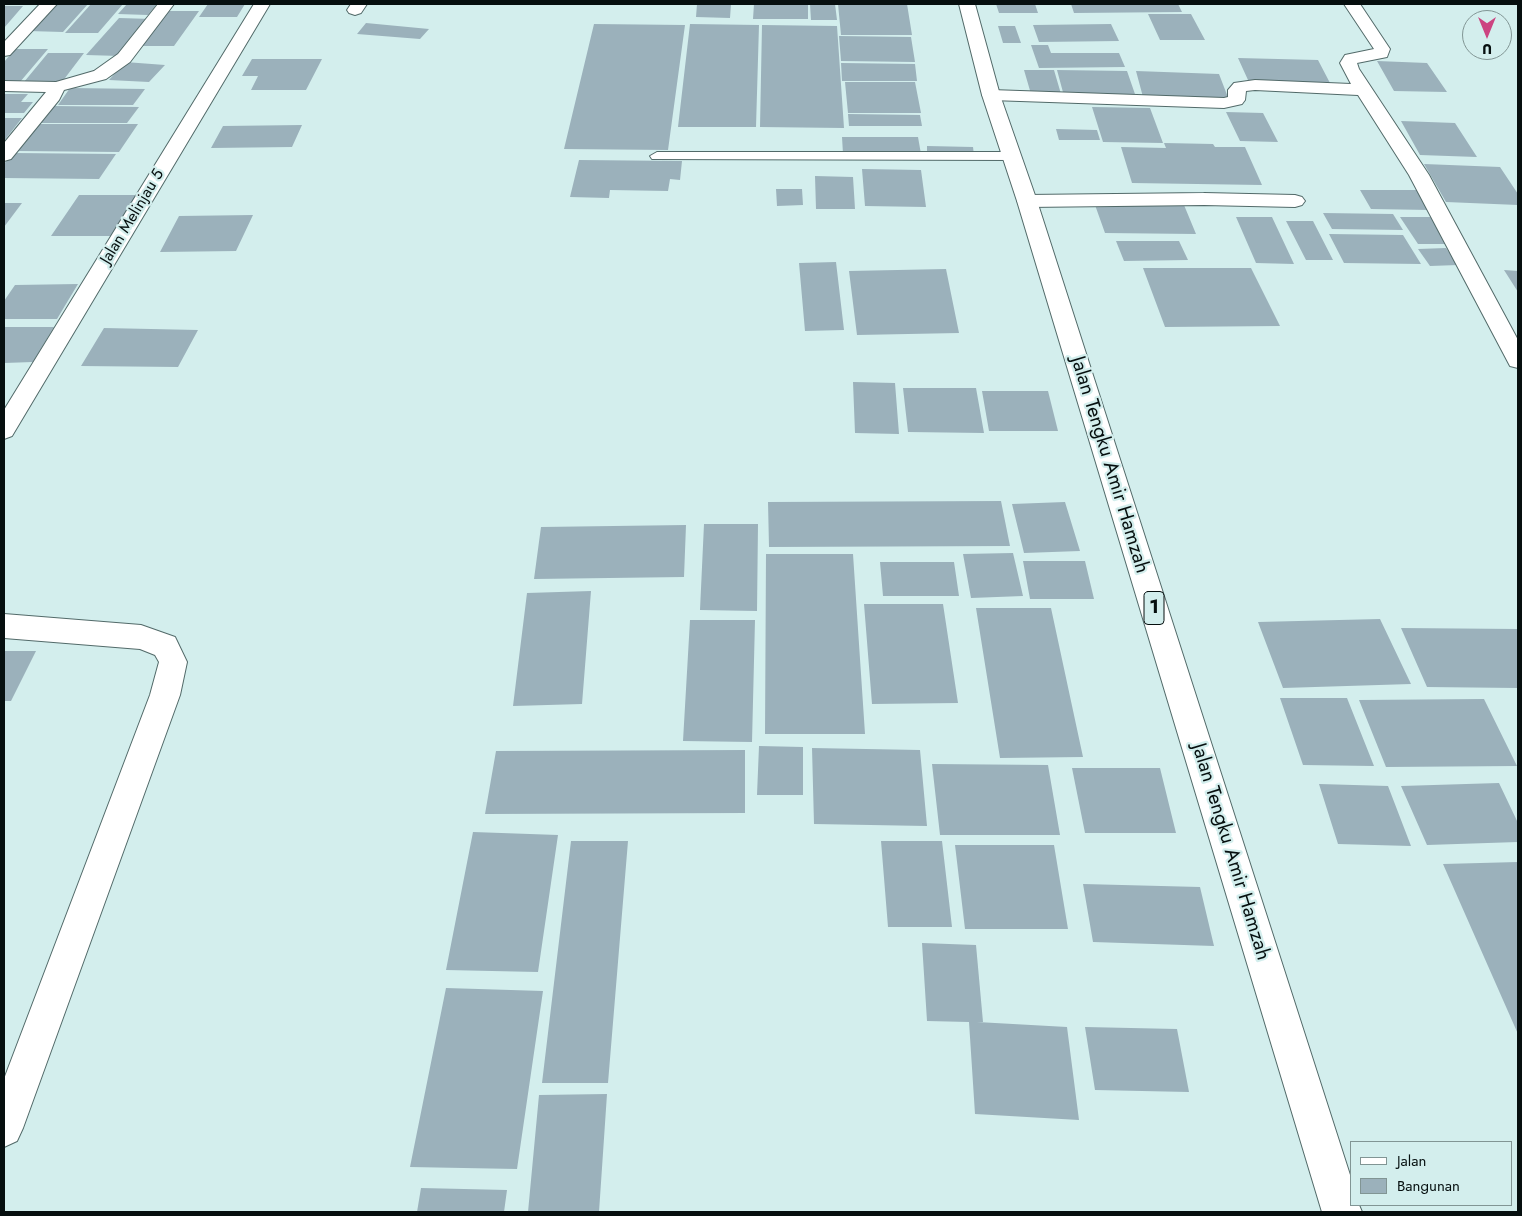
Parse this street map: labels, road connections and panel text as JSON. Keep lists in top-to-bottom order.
{
  "streets": {
    "street": ["Jalan Melinjau 5", "Jalan Tengku Amir Hamzah", "1"]
  },
  "legend": ["Jalan", "Bangunan"],
  "north": "bottom"
}
